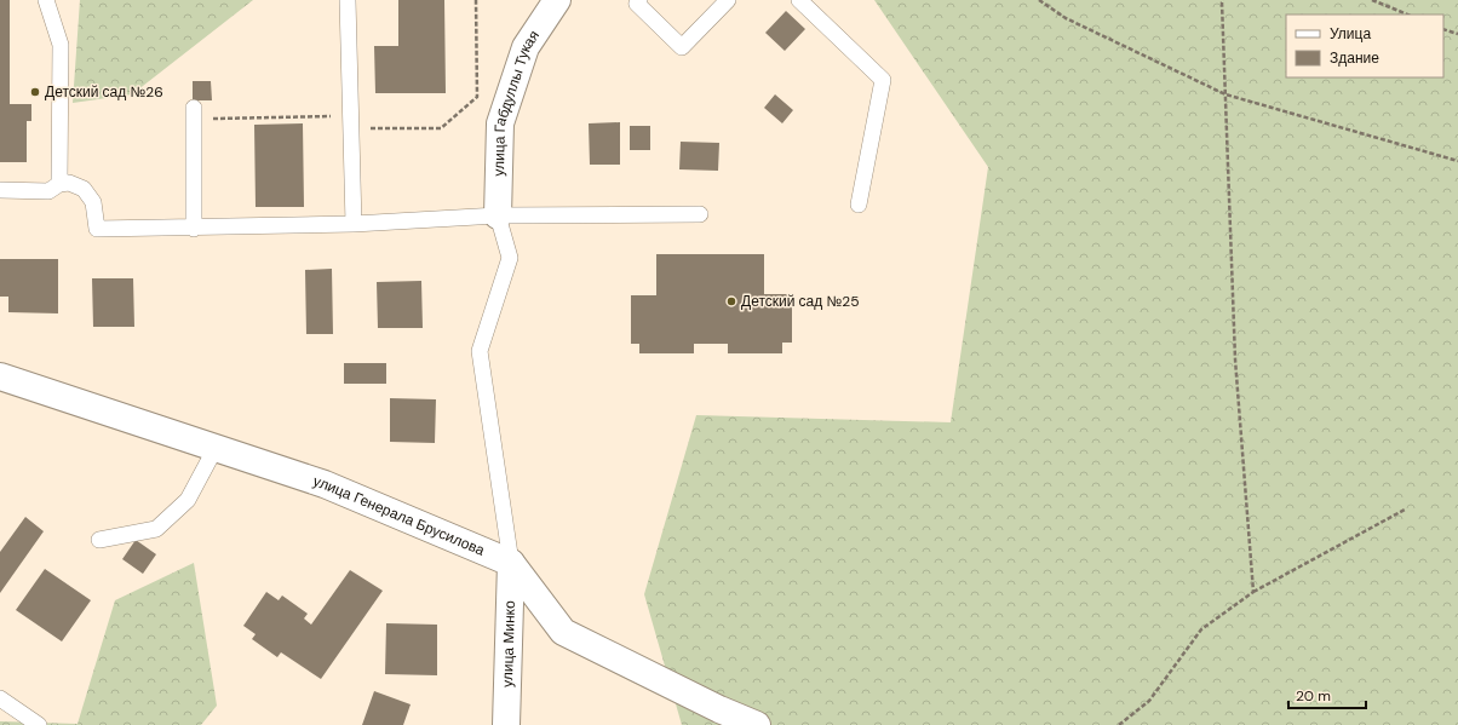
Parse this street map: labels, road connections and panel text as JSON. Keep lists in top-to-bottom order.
{
  "streets": {
    "street": ["улица Габдуллы Тукая", "улица Генерала Брусилова", "улица Минко"]
  },
  "crossings": [
    ["улица Генерала Брусилова", "улица Минко"]
  ],
  "places": ["Детский сад №26", "Детский сад №25"],
  "legend": ["Улица", "Здание"],
  "scale_bar": "20 m"
}
